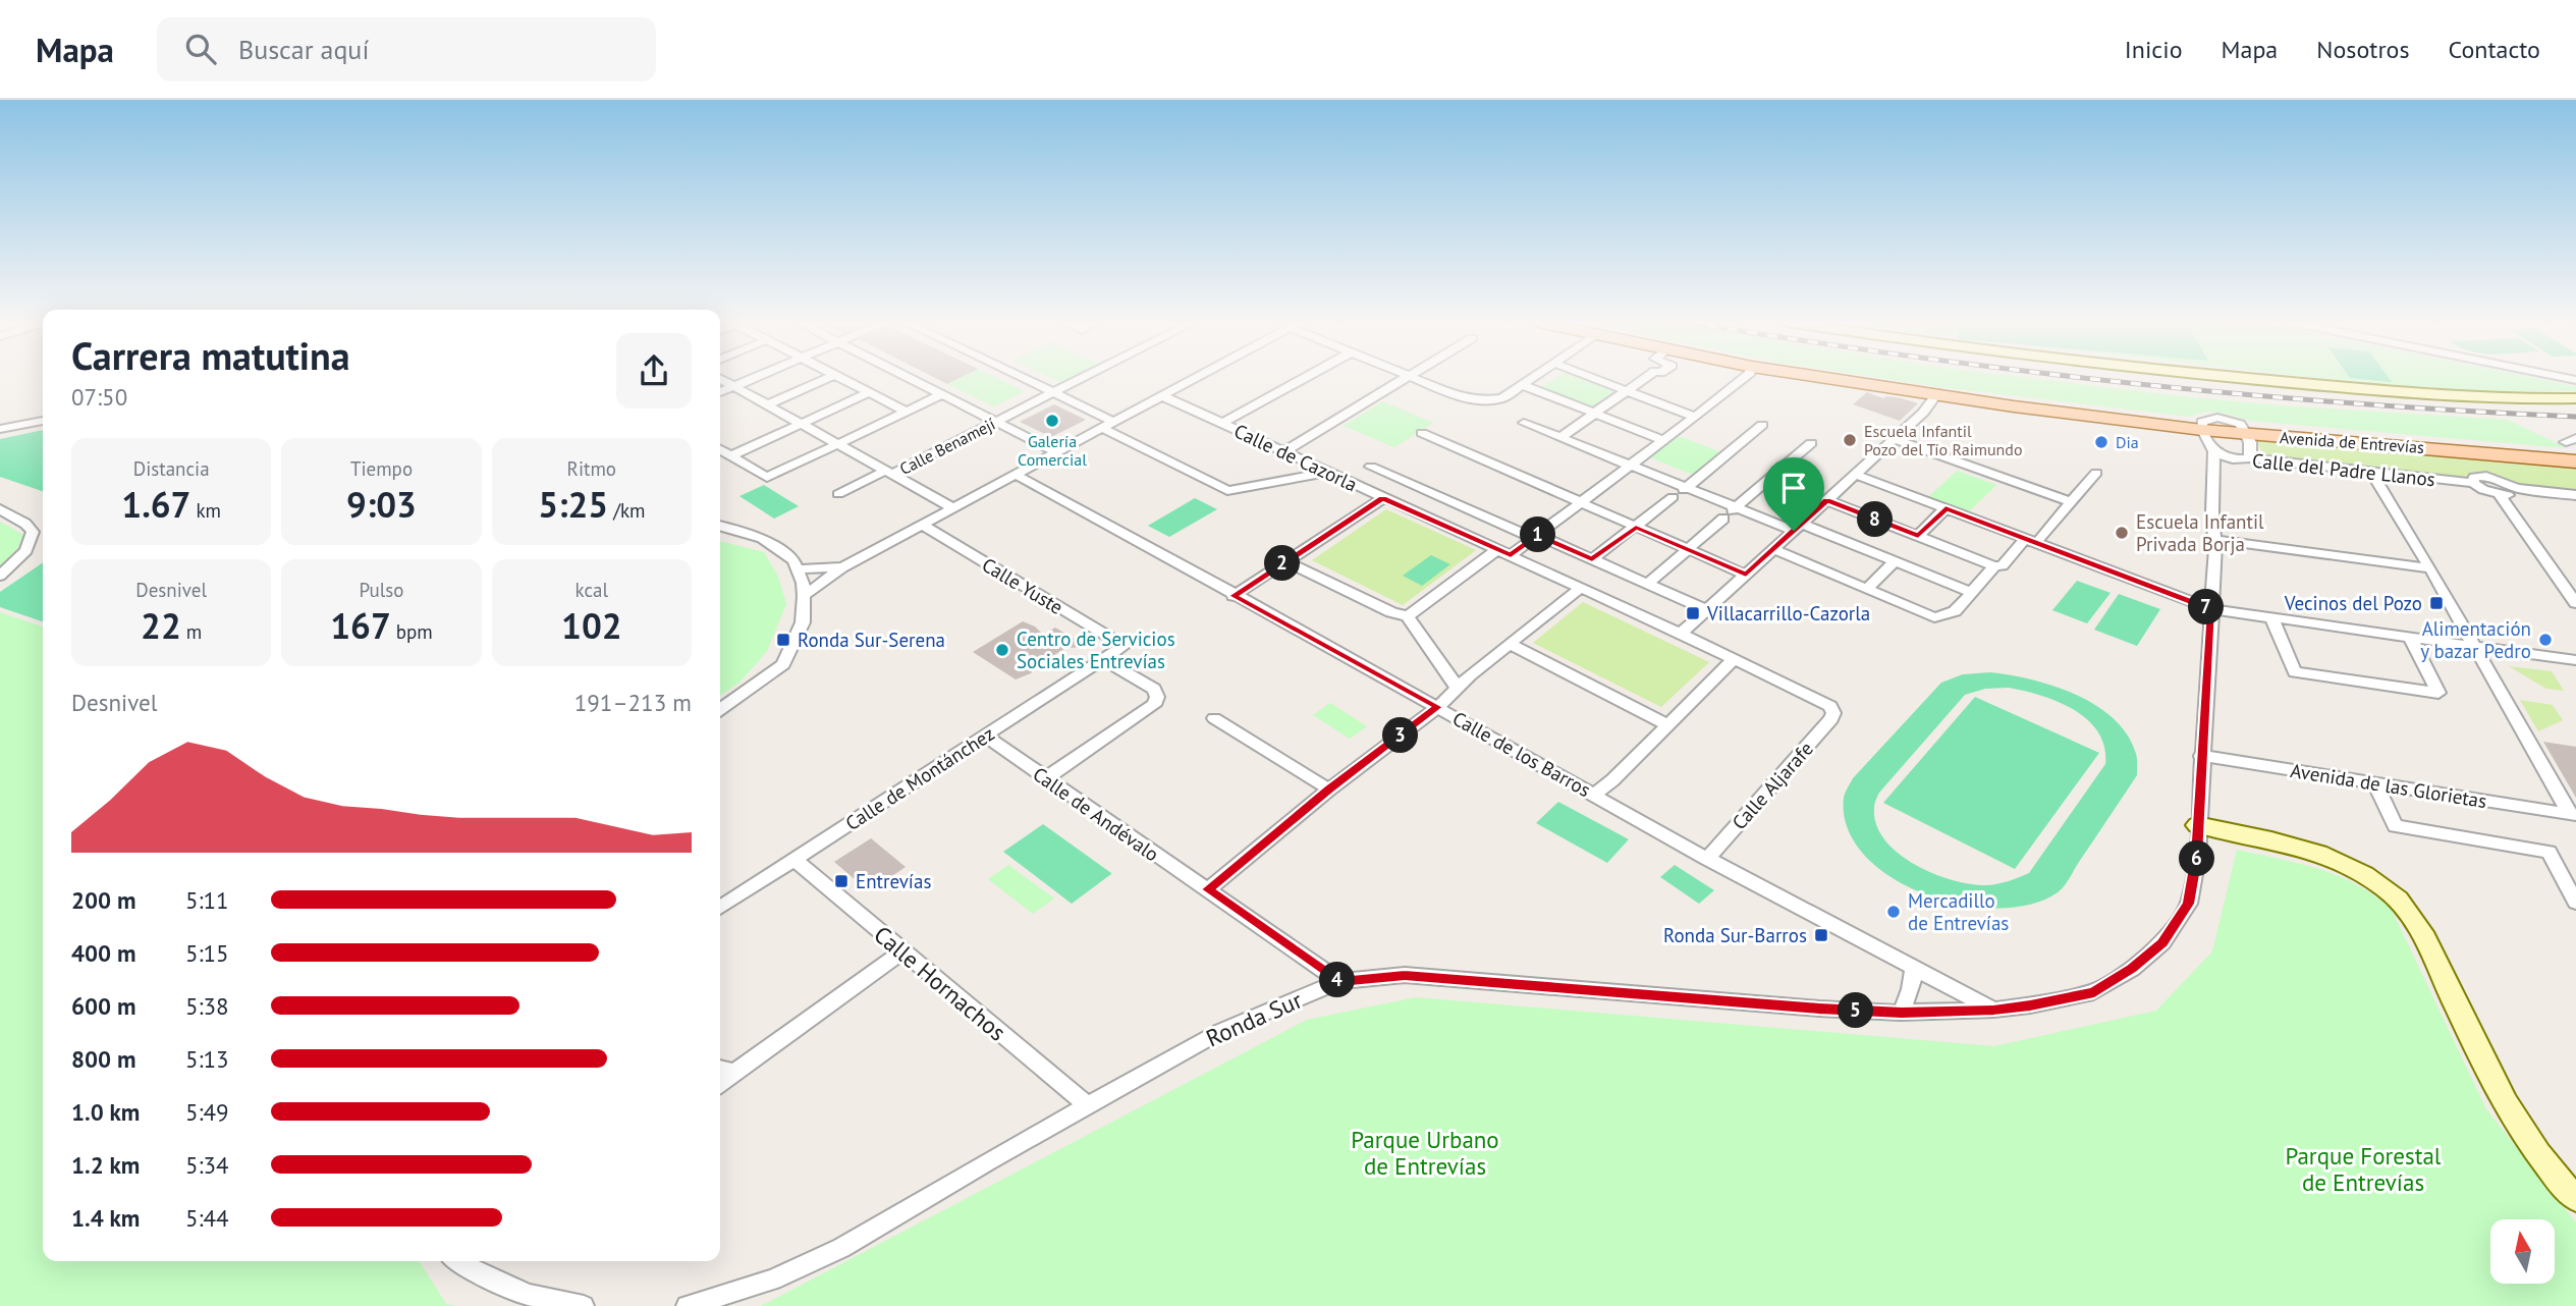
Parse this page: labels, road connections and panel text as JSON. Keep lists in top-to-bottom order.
{
  "streets": {
    "main road": ["Avenida de Entrevías"],
    "street": [
      "Calle Benamejí",
      "Calle de Cazorla",
      "Calle del Padre Llanos",
      "Calle Yuste",
      "Calle de los Barros",
      "Calle de Montánchez",
      "Calle Aljarafe",
      "Avenida de las Glorietas",
      "Calle de Andévalo",
      "Calle Hornachos",
      "Ronda Sur"
    ]
  },
  "crossings": [
    ["Calle de Cazorla", "Calle Aljarafe"],
    ["Calle del Padre Llanos", "Ronda Sur"],
    ["Calle Yuste", "Calle de Montánchez"],
    ["Calle de los Barros", "Calle Aljarafe"],
    ["Calle de los Barros", "Ronda Sur"],
    ["Calle de Montánchez", "Calle de Andévalo"],
    ["Calle de Montánchez", "Calle Hornachos"],
    ["Avenida de las Glorietas", "Ronda Sur"],
    ["Calle de Andévalo", "Ronda Sur"],
    ["Calle Hornachos", "Ronda Sur"]
  ],
  "parks": ["Parque Urbano de Entrevías", "Parque Forestal de Entrevías"],
  "places": {
    "other": [
      "Galería Comercial",
      "Escuela Infantil Pozo del Tío Raimundo",
      "Dia",
      "Escuela Infantil Privada Borja",
      "Alimentación y bazar Pedro",
      "Centro de Servicios Sociales Entrevías",
      "Mercadillo de Entrevías"
    ],
    "transit": [
      "Vecinos del Pozo",
      "Villacarrillo-Cazorla",
      "Ronda Sur-Serena",
      "Entrevías",
      "Ronda Sur-Barros"
    ]
  },
  "north": "top",
  "page": {
    "header": "Mapa",
    "search": "Buscar aquí",
    "nav": [
      "Inicio",
      "Mapa",
      "Nosotros",
      "Contacto"
    ],
    "heading": ["Carrera matutina", "07:50"],
    "stats": [
      ["Distancia", "1.67 km"],
      ["Tiempo", "9:03"],
      ["Ritmo", "5:25 /km"],
      ["Desnivel", "22 m"],
      ["Pulso", "167 bpm"],
      ["kcal", "102"]
    ],
    "pins": [
      "8",
      "1",
      "2",
      "7",
      "3",
      "6",
      "4",
      "5"
    ],
    "chart": ["Desnivel", "191–213 m"],
    "list": [
      {
        "name": "200 m",
        "note": "5:11"
      },
      {
        "name": "400 m",
        "note": "5:15"
      },
      {
        "name": "600 m",
        "note": "5:38"
      },
      {
        "name": "800 m",
        "note": "5:13"
      },
      {
        "name": "1.0 km",
        "note": "5:49"
      },
      {
        "name": "1.2 km",
        "note": "5:34"
      },
      {
        "name": "1.4 km",
        "note": "5:44"
      }
    ]
  }
}
